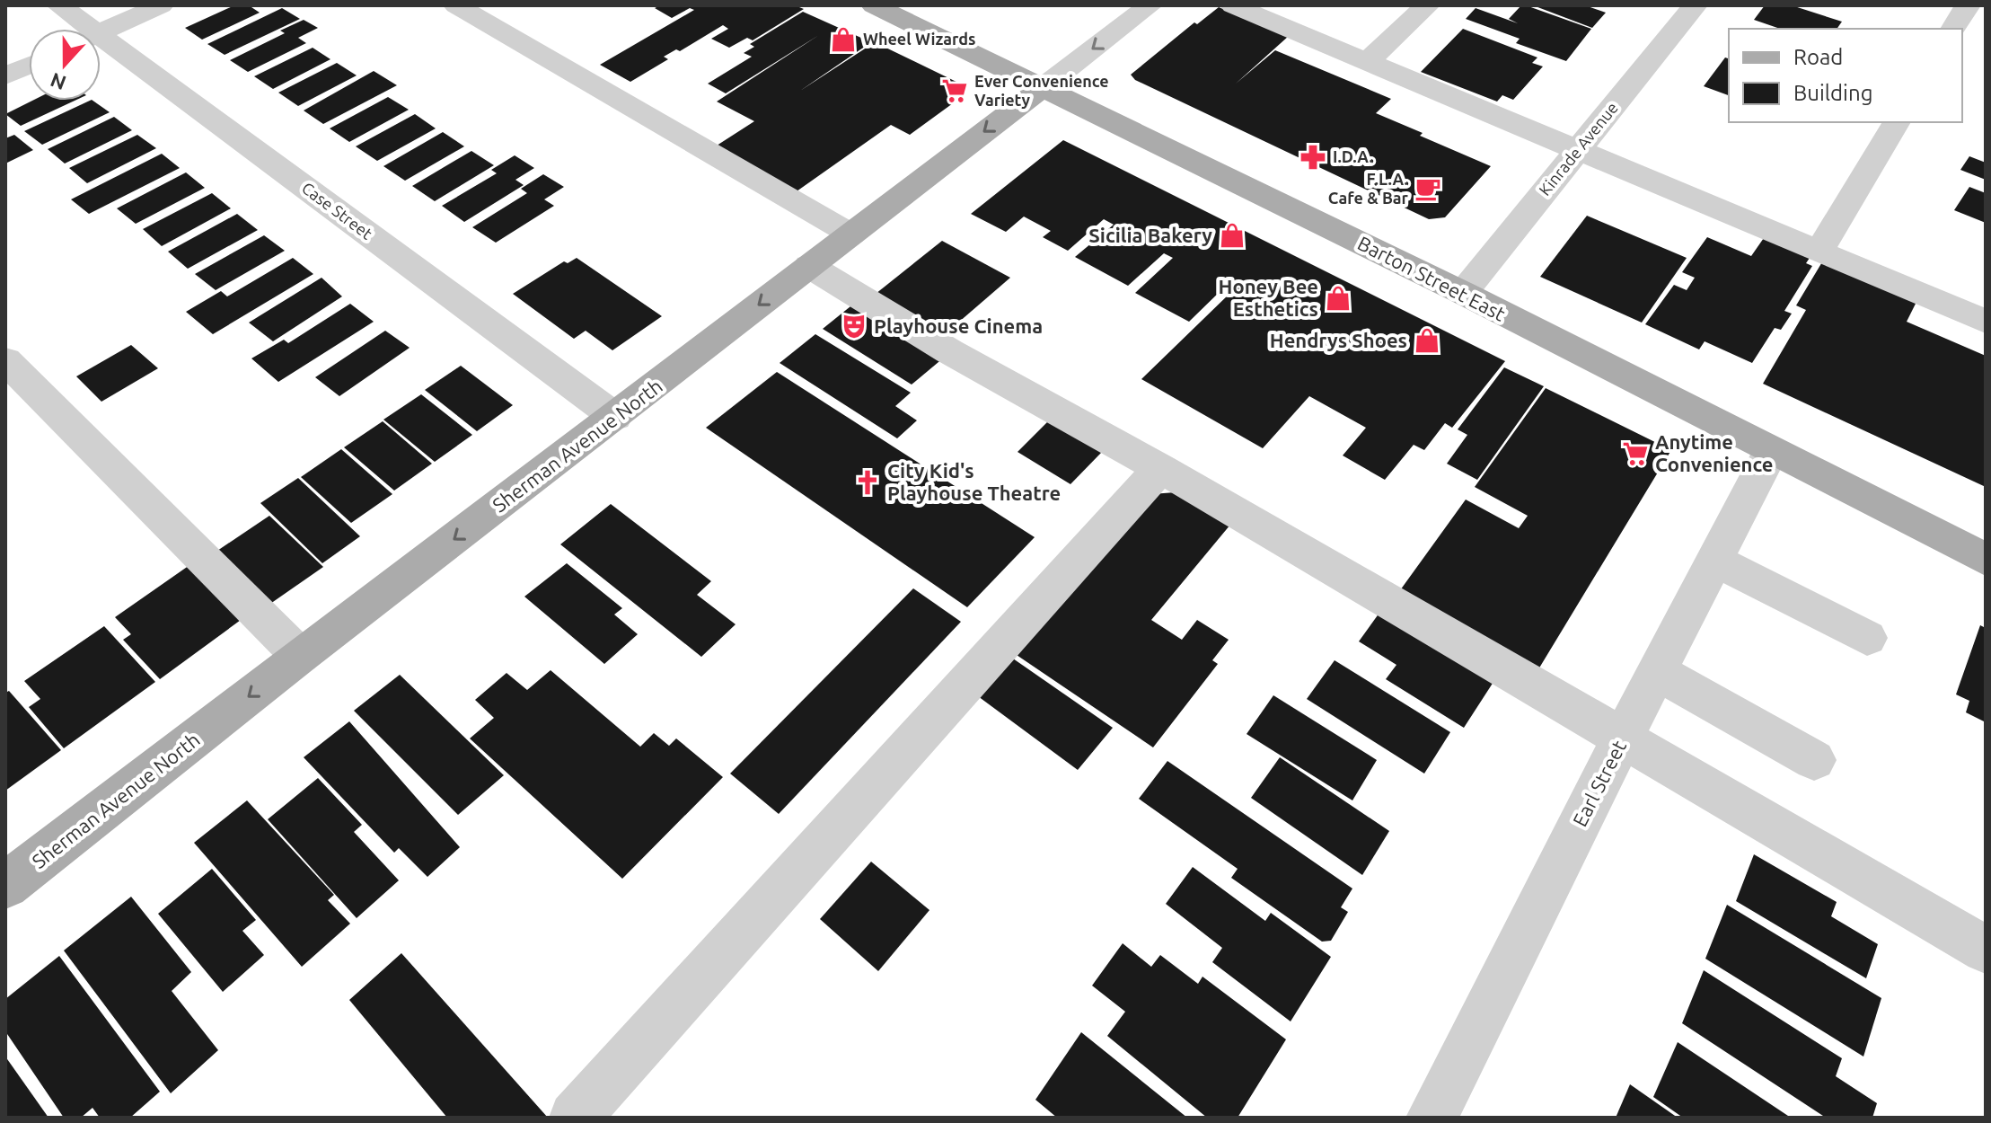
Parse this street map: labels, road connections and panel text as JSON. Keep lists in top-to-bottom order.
{
  "streets": {
    "main road": ["Barton Street East", "Sherman Avenue North"],
    "street": ["Kinrade Avenue", "Case Street", "Earl Street"]
  },
  "crossings": [
    ["Kinrade Avenue", "Barton Street East"],
    ["Case Street", "Sherman Avenue North"],
    ["Barton Street East", "Sherman Avenue North"],
    ["Barton Street East", "Earl Street"]
  ],
  "one_way": ["Sherman Avenue North"],
  "places": {
    "shop": [
      "Wheel Wizards",
      "Sicilia Bakery",
      "Honey Bee Esthetics",
      "Hendrys Shoes"
    ],
    "supermarket": ["Ever Convenience Variety", "Anytime Convenience"],
    "pharmacy": ["I.D.A."],
    "cafe": ["F.L.A. Cafe & Bar"],
    "theatre": ["Playhouse Cinema"],
    "church": ["City Kid's Playhouse Theatre"]
  },
  "legend": ["Road", "Building"],
  "north": "bottom"
}
